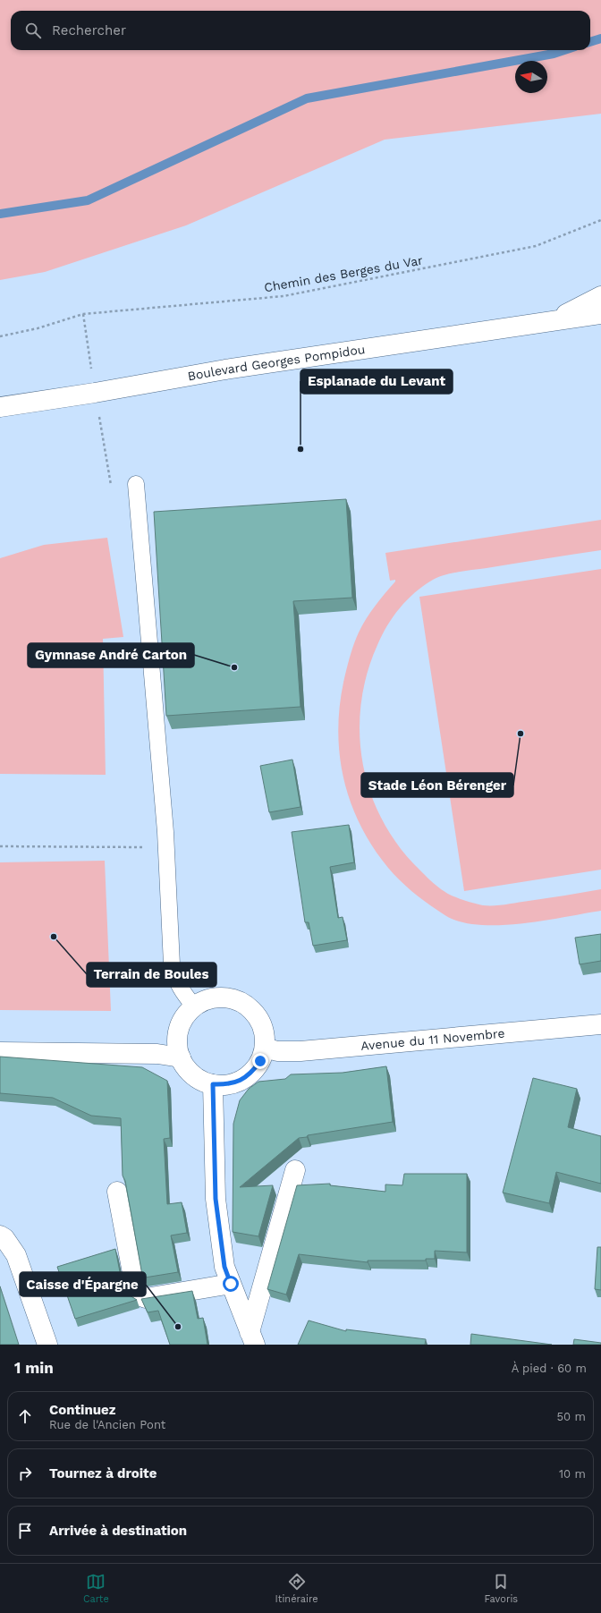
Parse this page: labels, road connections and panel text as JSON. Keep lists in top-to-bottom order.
{
  "streets": {
    "street": ["Boulevard Georges Pompidou", "Avenue du 11 Novembre"],
    "path": ["Chemin des Berges du Var"]
  },
  "places": [
    "Esplanade du Levant",
    "Gymnase André Carton",
    "Stade Léon Bérenger",
    "Terrain de Boules",
    "Caisse d'Épargne"
  ],
  "north": "left",
  "page": {
    "search": "Rechercher",
    "heading": ["1 min", "À pied · 60 m"],
    "list": [
      ["Continuez", "Rue de l'Ancien Pont", "50 m"],
      ["Tournez à droite", "10 m"],
      "Arrivée à destination"
    ],
    "nav": ["Carte", "Itinéraire", "Favoris"]
  }
}
